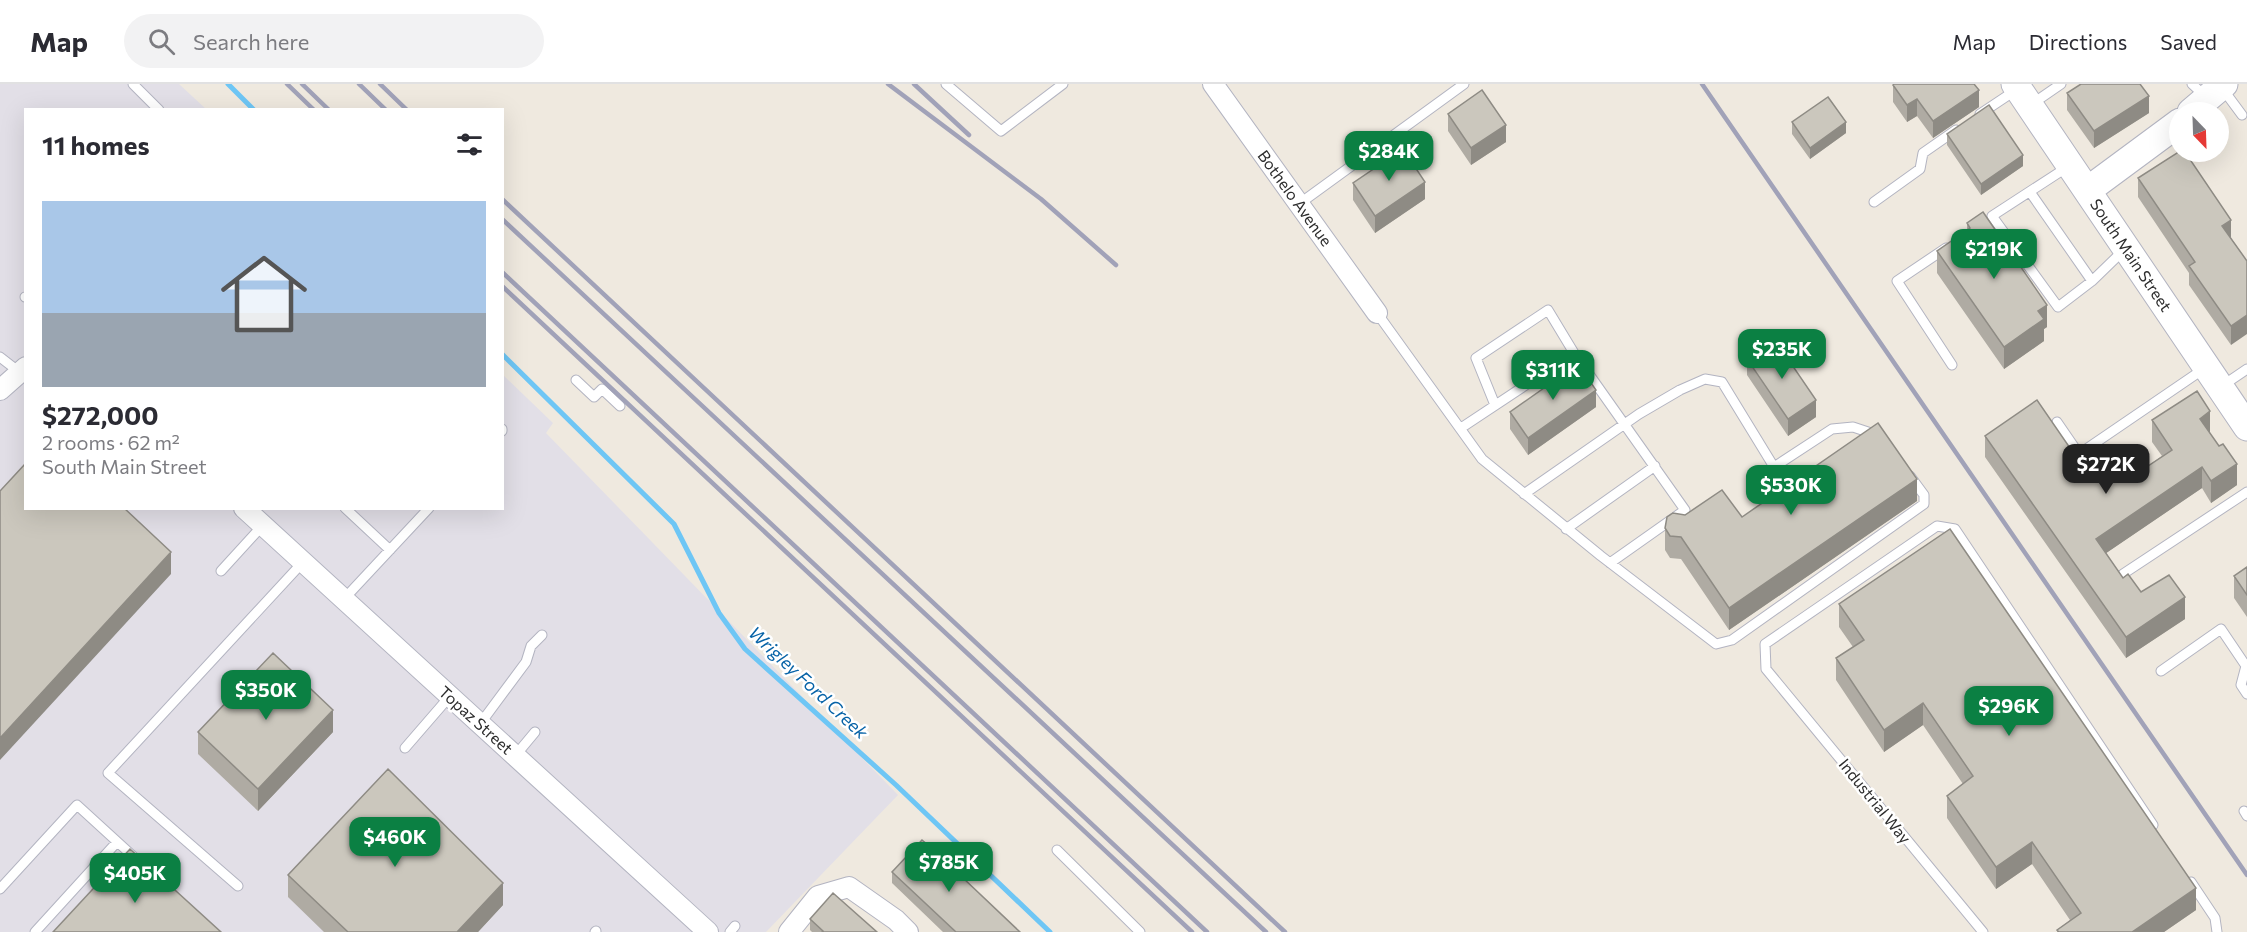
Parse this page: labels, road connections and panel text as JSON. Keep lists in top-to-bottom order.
{
  "streets": {
    "main road": ["South Main Street"],
    "street": ["Bothelo Avenue", "Topaz Street"],
    "lane": ["Industrial Way"]
  },
  "water": ["Wrigley Ford Creek"],
  "north": "bottom right",
  "page": {
    "header": "Map",
    "search": "Search here",
    "nav": ["Map", "Directions", "Saved"],
    "heading": "11 homes",
    "price": [
      "$284K",
      "$219K",
      "$235K",
      "$311K",
      "$272K",
      "$530K",
      "$350K",
      "$296K",
      "$460K",
      "$785K",
      "$405K"
    ],
    "list": [
      {
        "name": "$272,000",
        "note": "2 rooms · 62 m² · South Main Street"
      }
    ]
  }
}
